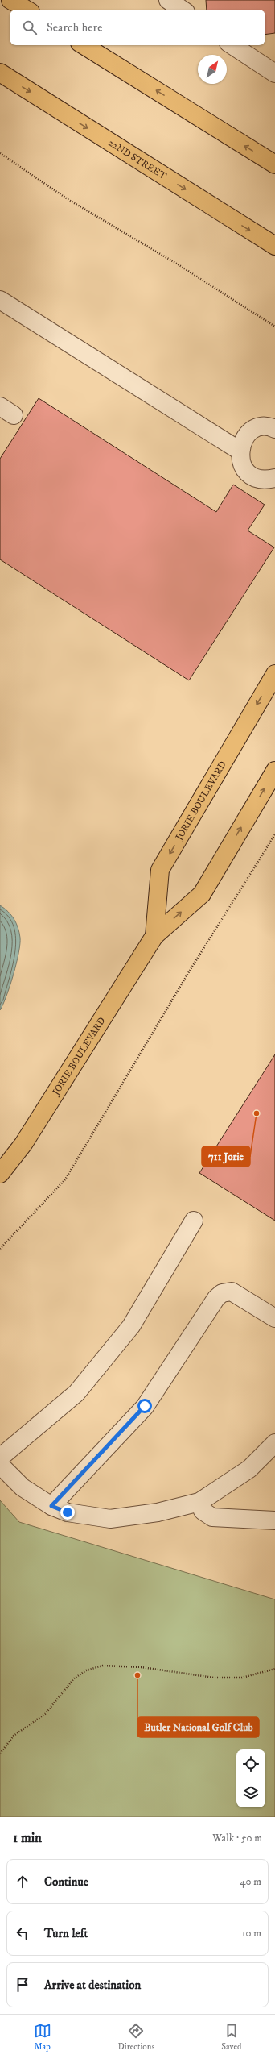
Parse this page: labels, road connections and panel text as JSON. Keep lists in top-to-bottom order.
{
  "streets": {
    "main road": ["22ND STREET", "JORIE BOULEVARD"]
  },
  "places": ["711 Jorie", "Butler National Golf Club"],
  "north": "top right",
  "page": {
    "search": "Search here",
    "heading": ["1 min", "Walk · 50 m"],
    "list": [
      ["Continue", "40 m"],
      ["Turn left", "10 m"],
      "Arrive at destination"
    ],
    "nav": ["Map", "Directions", "Saved"]
  }
}
